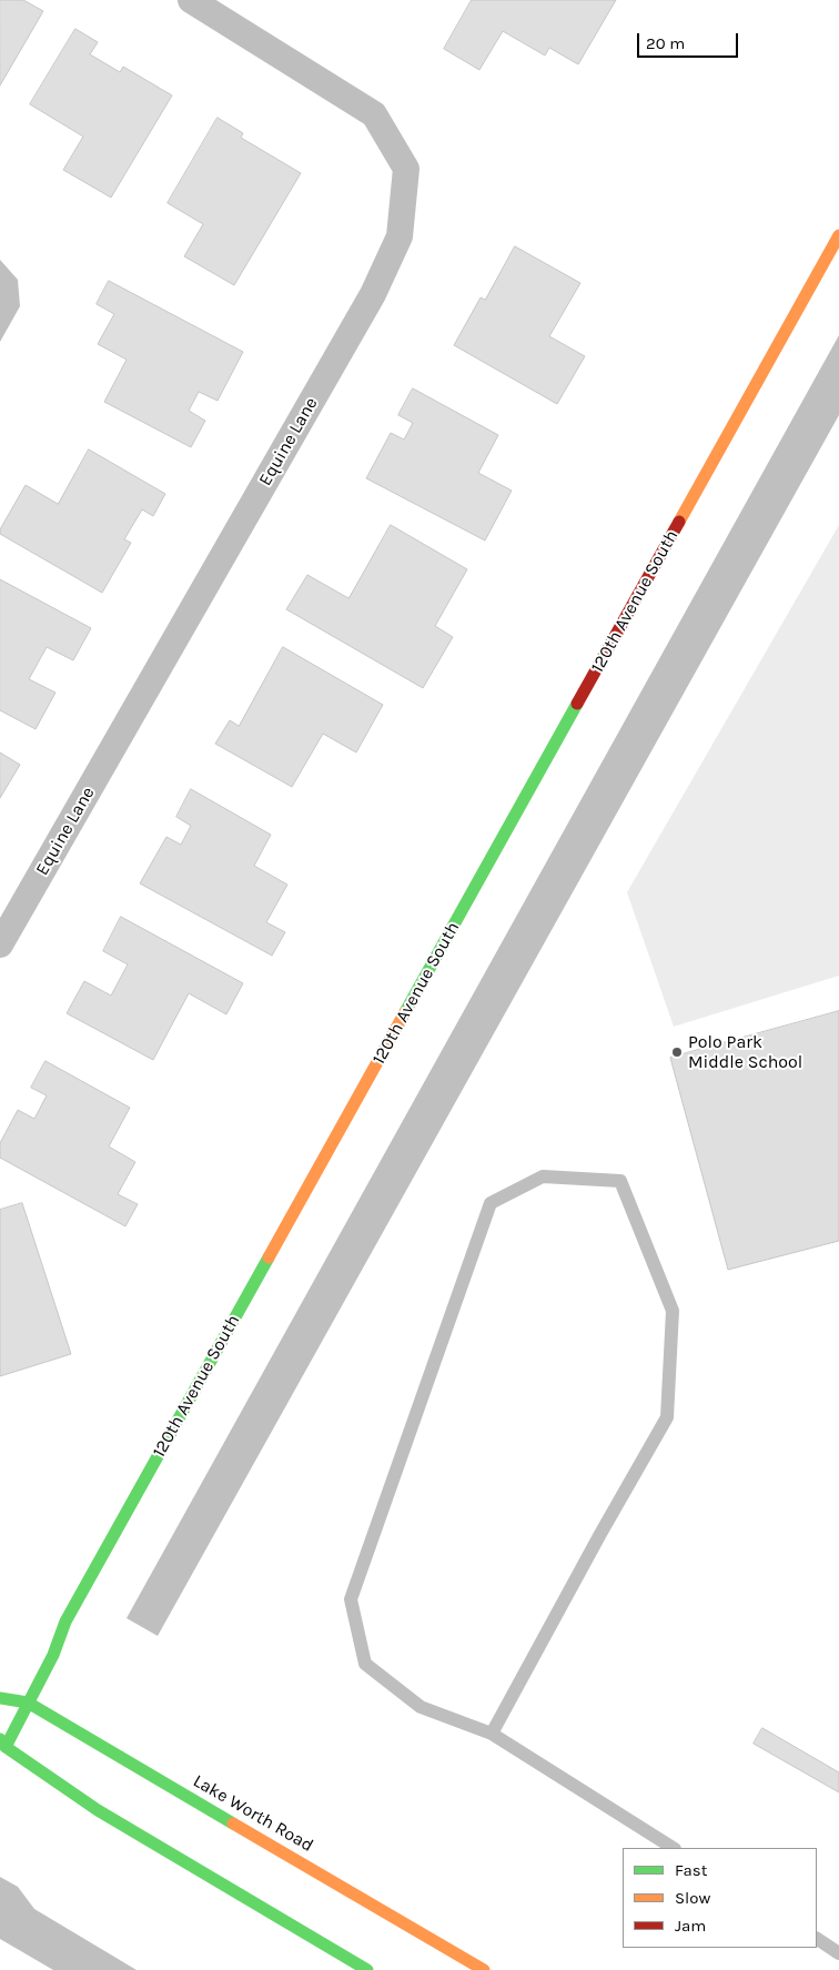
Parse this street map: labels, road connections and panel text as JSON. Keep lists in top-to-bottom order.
{
  "streets": {
    "street": ["Equine Lane", "120th Avenue South", "Lake Worth Road"]
  },
  "crossings": [
    ["120th Avenue South", "Lake Worth Road"]
  ],
  "places": ["Polo Park Middle School"],
  "legend": ["Fast", "Slow", "Jam"],
  "scale_bar": "20 m"
}
